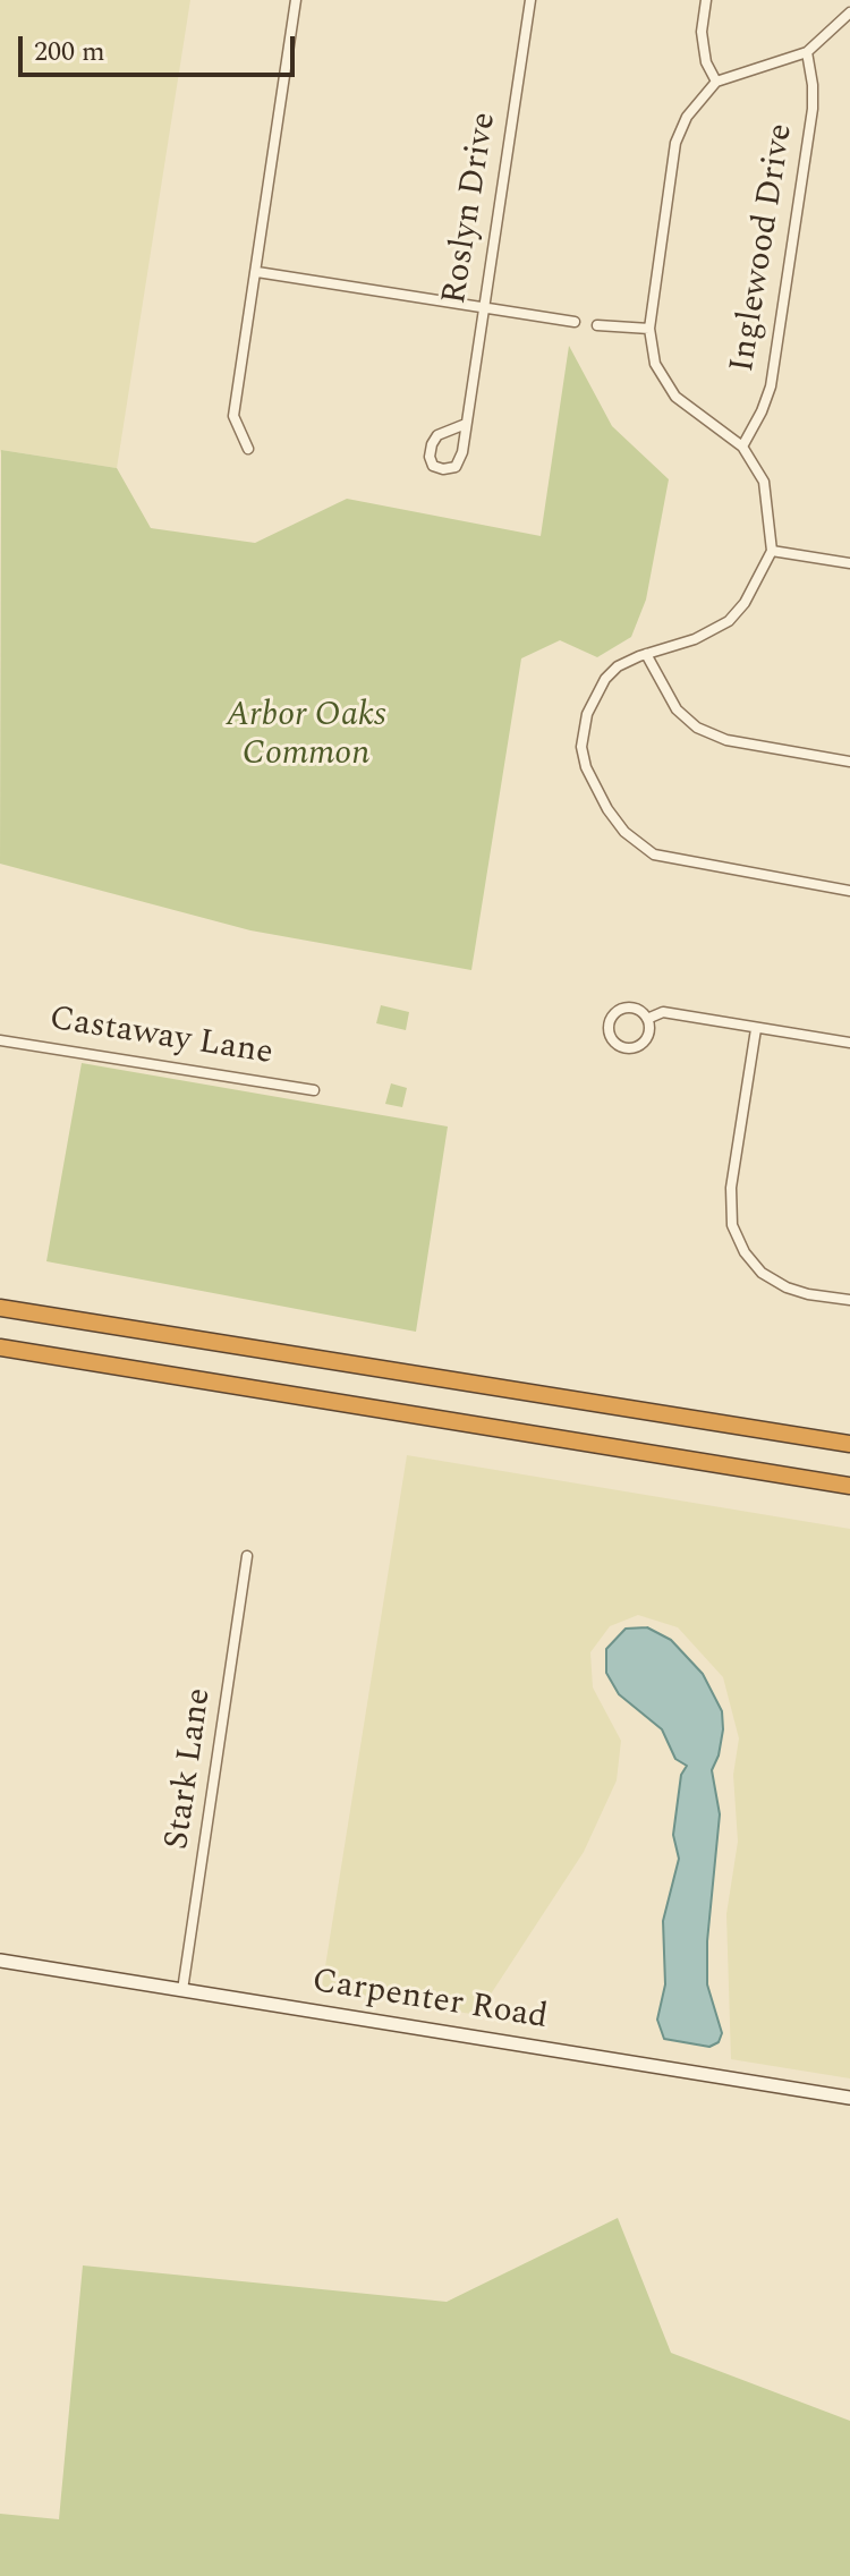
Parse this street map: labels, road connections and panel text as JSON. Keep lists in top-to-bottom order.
{
  "streets": {
    "main road": ["Carpenter Road"],
    "street": [
      "Roslyn Drive",
      "Inglewood Drive",
      "Castaway Lane",
      "Stark Lane"
    ]
  },
  "crossings": [
    ["Stark Lane", "Carpenter Road"]
  ],
  "parks": ["Arbor Oaks Common"],
  "scale_bar": "200 m"
}
